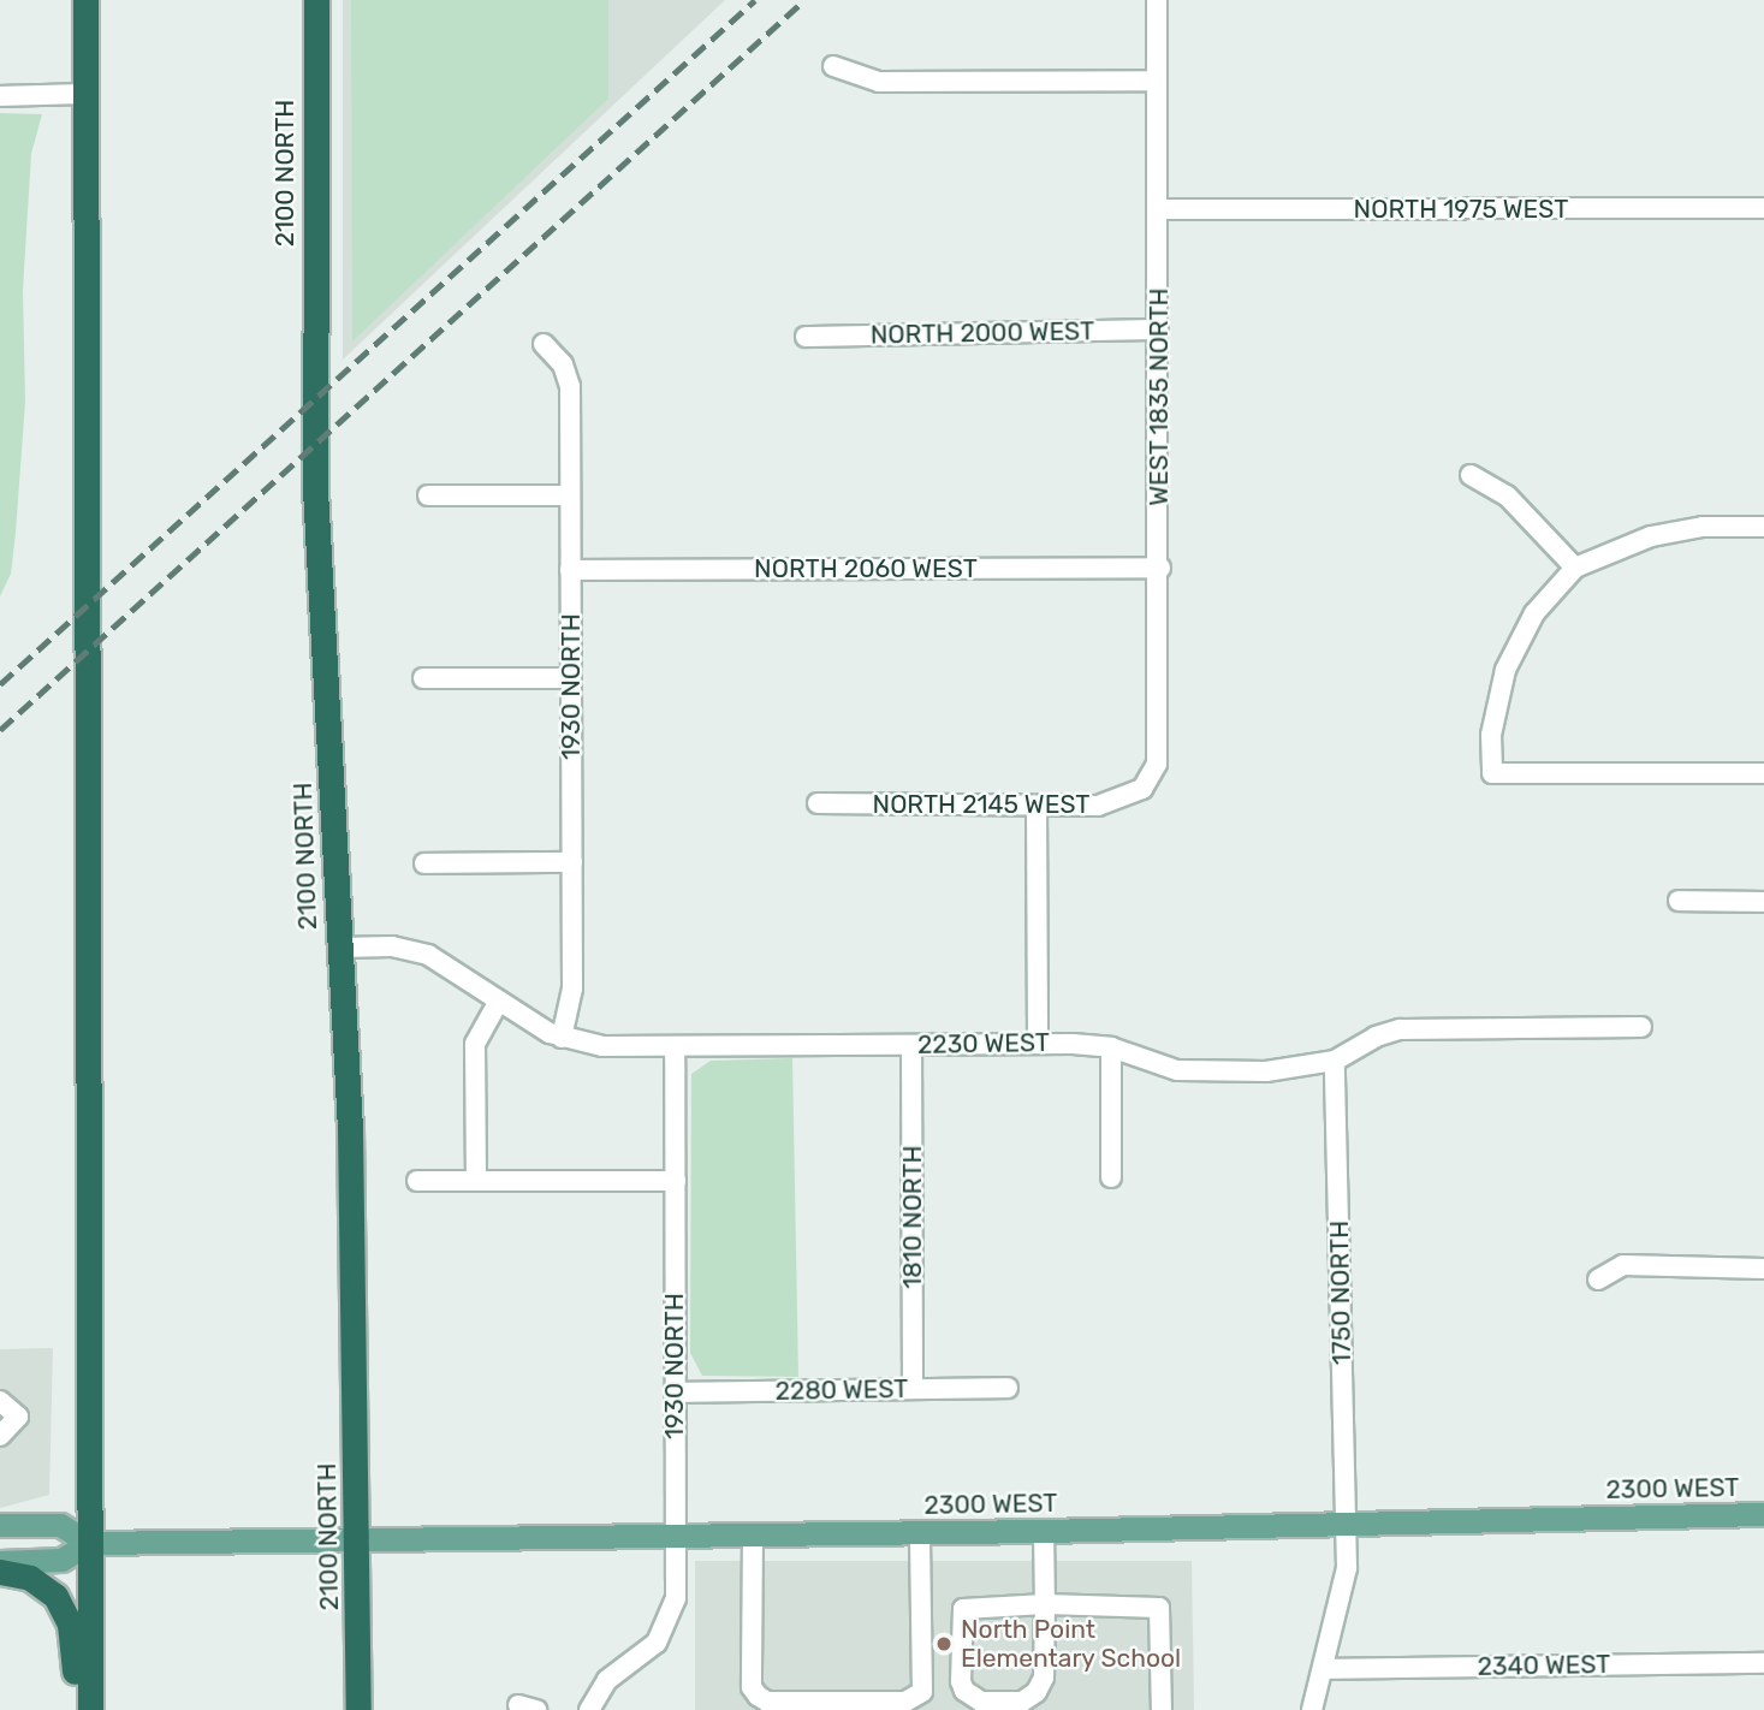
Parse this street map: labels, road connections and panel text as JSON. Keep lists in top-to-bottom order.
{
  "streets": {
    "highway": ["2100 NORTH"],
    "main road": ["2300 WEST"],
    "street": [
      "NORTH 1975 WEST",
      "NORTH 2000 WEST",
      "WEST 1835 NORTH",
      "NORTH 2060 WEST",
      "1930 NORTH",
      "NORTH 2145 WEST",
      "2230 WEST",
      "1810 NORTH",
      "1750 NORTH",
      "2280 WEST",
      "2340 WEST"
    ]
  },
  "crossings": [
    ["2100 NORTH", "2230 WEST"],
    ["2100 NORTH", "2300 WEST"],
    ["NORTH 1975 WEST", "WEST 1835 NORTH"],
    ["NORTH 2000 WEST", "WEST 1835 NORTH"],
    ["WEST 1835 NORTH", "NORTH 2060 WEST"],
    ["WEST 1835 NORTH", "NORTH 2145 WEST"],
    ["NORTH 2060 WEST", "1930 NORTH"],
    ["1930 NORTH", "2230 WEST"],
    ["1930 NORTH", "2280 WEST"],
    ["1930 NORTH", "2300 WEST"],
    ["2230 WEST", "1810 NORTH"],
    ["2230 WEST", "1750 NORTH"],
    ["1810 NORTH", "2280 WEST"],
    ["1750 NORTH", "2300 WEST"],
    ["1750 NORTH", "2340 WEST"]
  ],
  "places": ["North Point Elementary School"]
}
